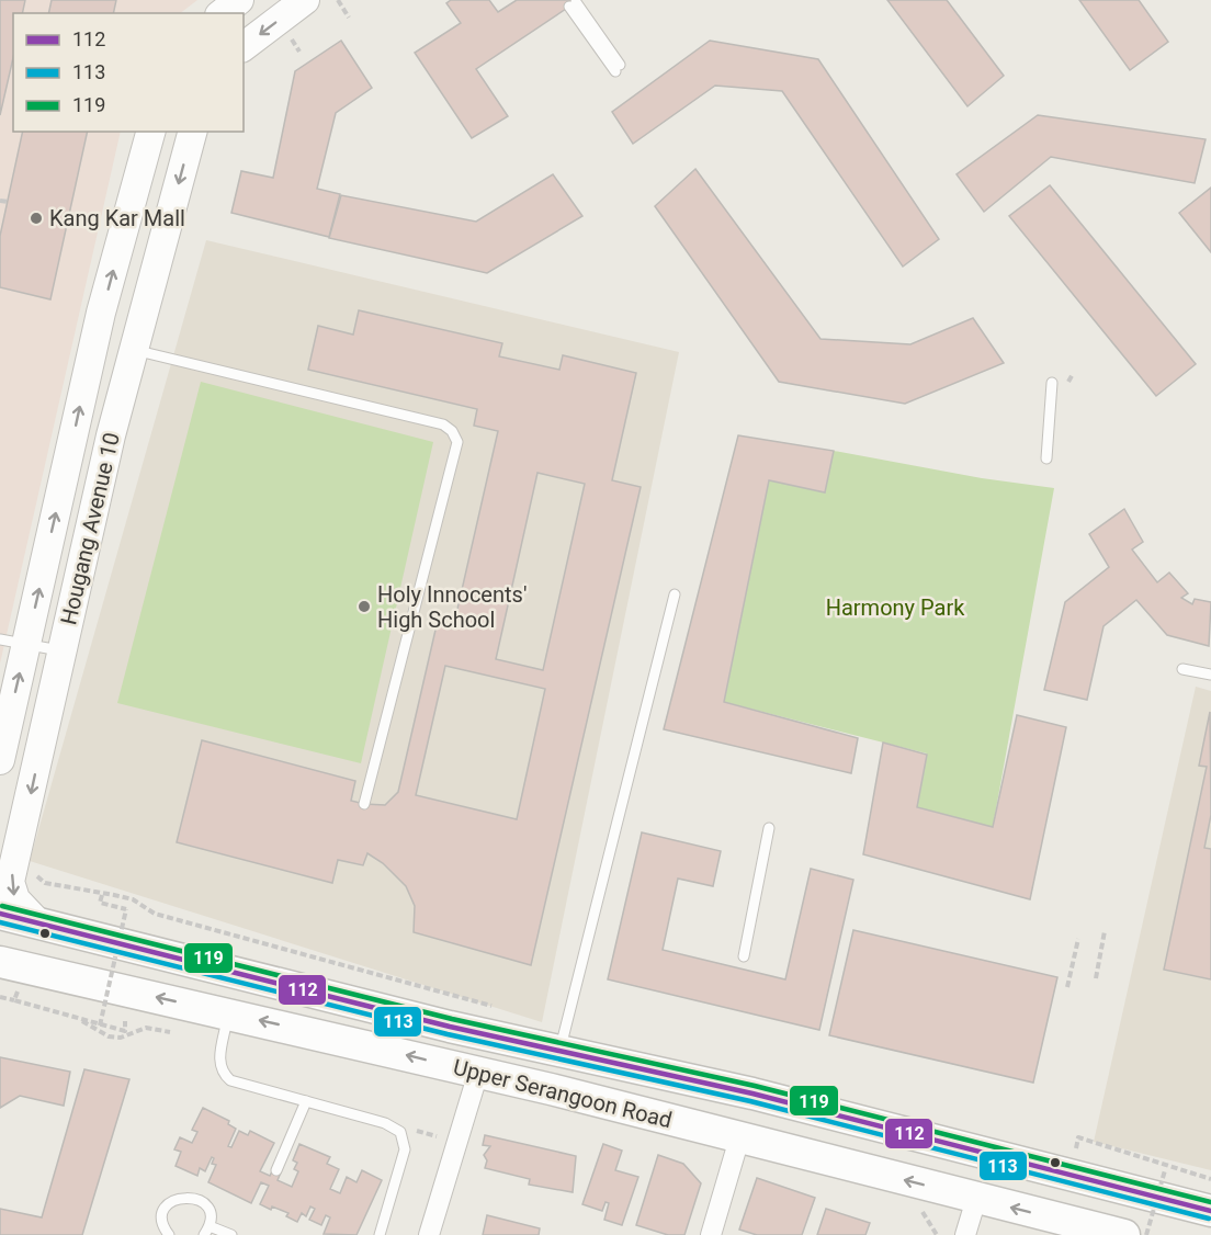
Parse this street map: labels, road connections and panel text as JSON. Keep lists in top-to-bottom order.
{
  "streets": {
    "main road": ["Hougang Avenue 10", "Upper Serangoon Road"]
  },
  "crossings": [
    ["Hougang Avenue 10", "Upper Serangoon Road"]
  ],
  "parks": ["Harmony Park"],
  "places": ["Kang Kar Mall", "Holy Innocents' High School"],
  "lines": ["transit line 119", "transit line 112", "transit line 113"],
  "legend": ["112", "113", "119"]
}
